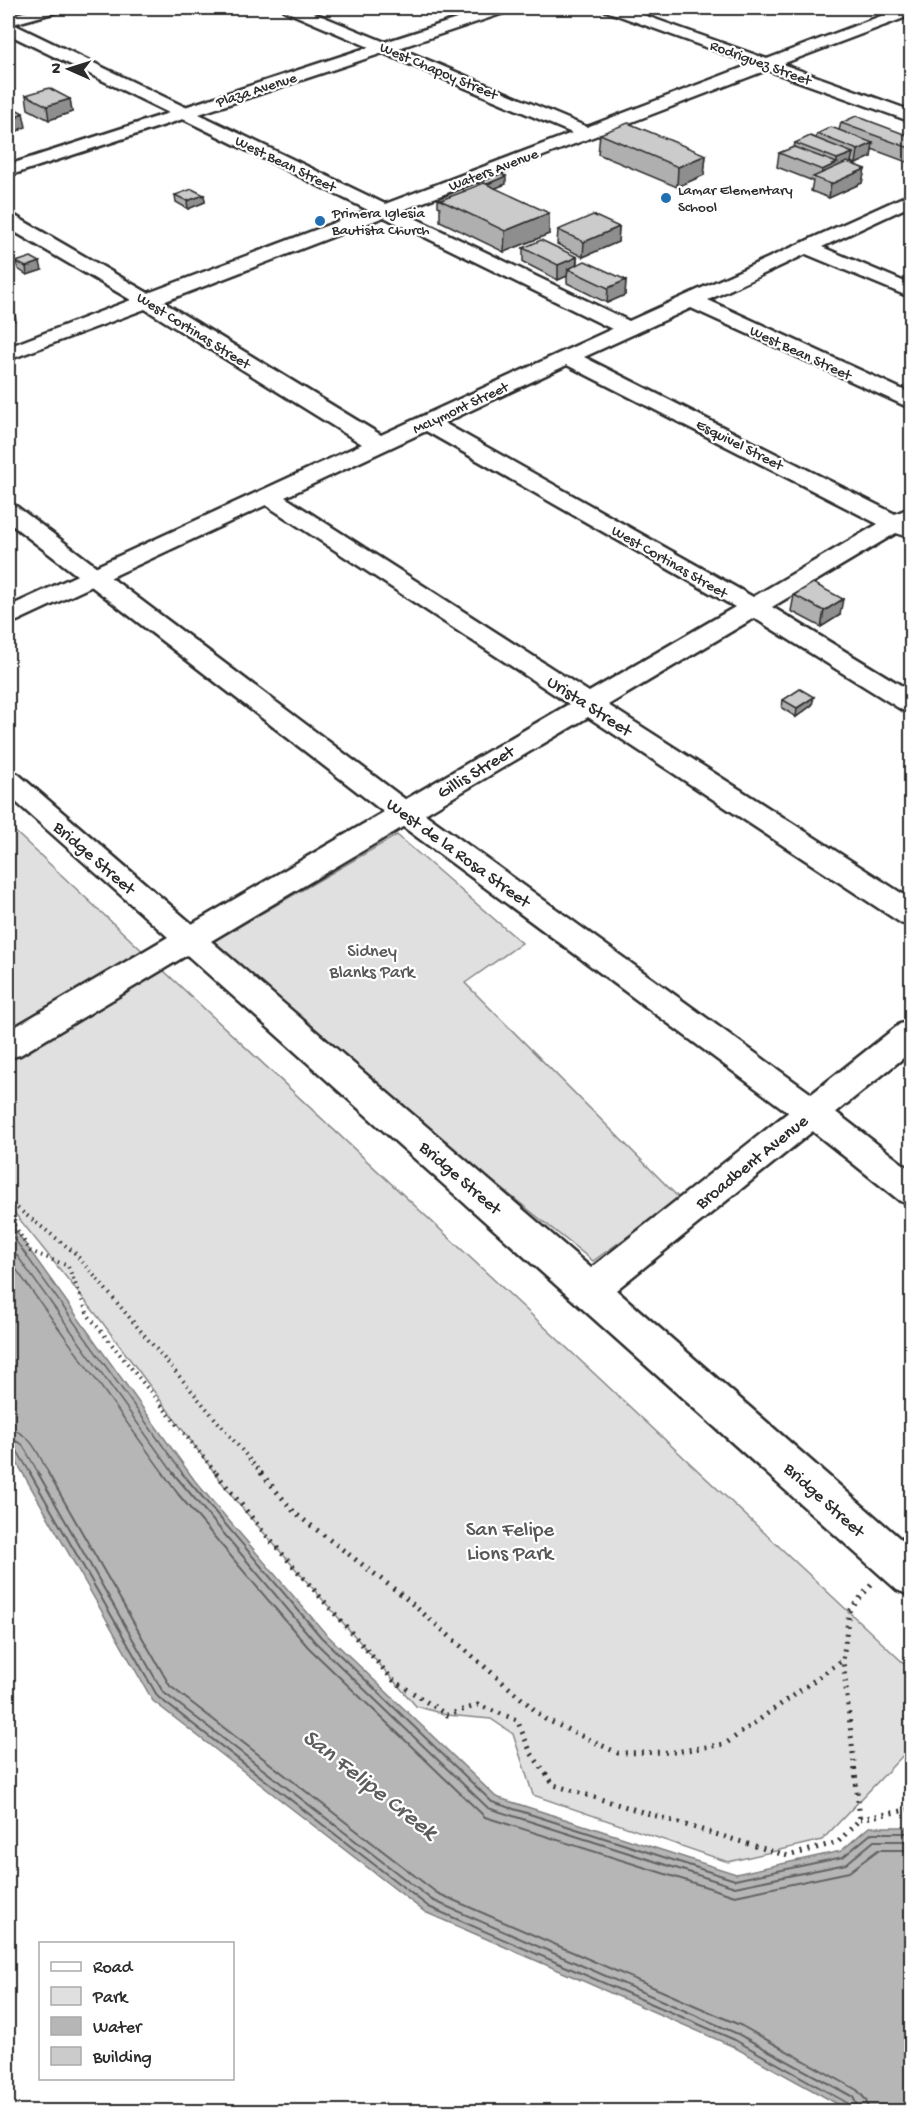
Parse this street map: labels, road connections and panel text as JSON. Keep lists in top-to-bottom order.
{
  "streets": {
    "street": [
      "Rodriguez Street",
      "West Chapoy Street",
      "Plaza Avenue",
      "West Bean Street",
      "Waters Avenue",
      "West Cortinas Street",
      "McLymont Street",
      "Esquivel Street",
      "Urista Street",
      "Gillis Street",
      "West de la Rosa Street",
      "Bridge Street",
      "Broadbent Avenue"
    ]
  },
  "crossings": [
    ["Rodriguez Street", "Waters Avenue"],
    ["West Chapoy Street", "Plaza Avenue"],
    ["West Chapoy Street", "Waters Avenue"],
    ["Plaza Avenue", "West Bean Street"],
    ["West Bean Street", "Waters Avenue"],
    ["West Bean Street", "McLymont Street"],
    ["Waters Avenue", "West Cortinas Street"],
    ["West Cortinas Street", "McLymont Street"],
    ["West Cortinas Street", "Gillis Street"],
    ["McLymont Street", "Esquivel Street"],
    ["McLymont Street", "Urista Street"],
    ["McLymont Street", "West de la Rosa Street"],
    ["Esquivel Street", "Gillis Street"],
    ["Urista Street", "Gillis Street"],
    ["Gillis Street", "West de la Rosa Street"],
    ["Gillis Street", "Bridge Street"],
    ["West de la Rosa Street", "Broadbent Avenue"],
    ["Bridge Street", "Broadbent Avenue"]
  ],
  "water": ["San Felipe Creek"],
  "parks": ["Sidney Blanks Park", "San Felipe Lions Park"],
  "places": ["Lamar Elementary School", "Primera Iglesia Bautista Church"],
  "legend": [
    "Road",
    "Park",
    "Water",
    "Building"
  ],
  "north": "left"
}
